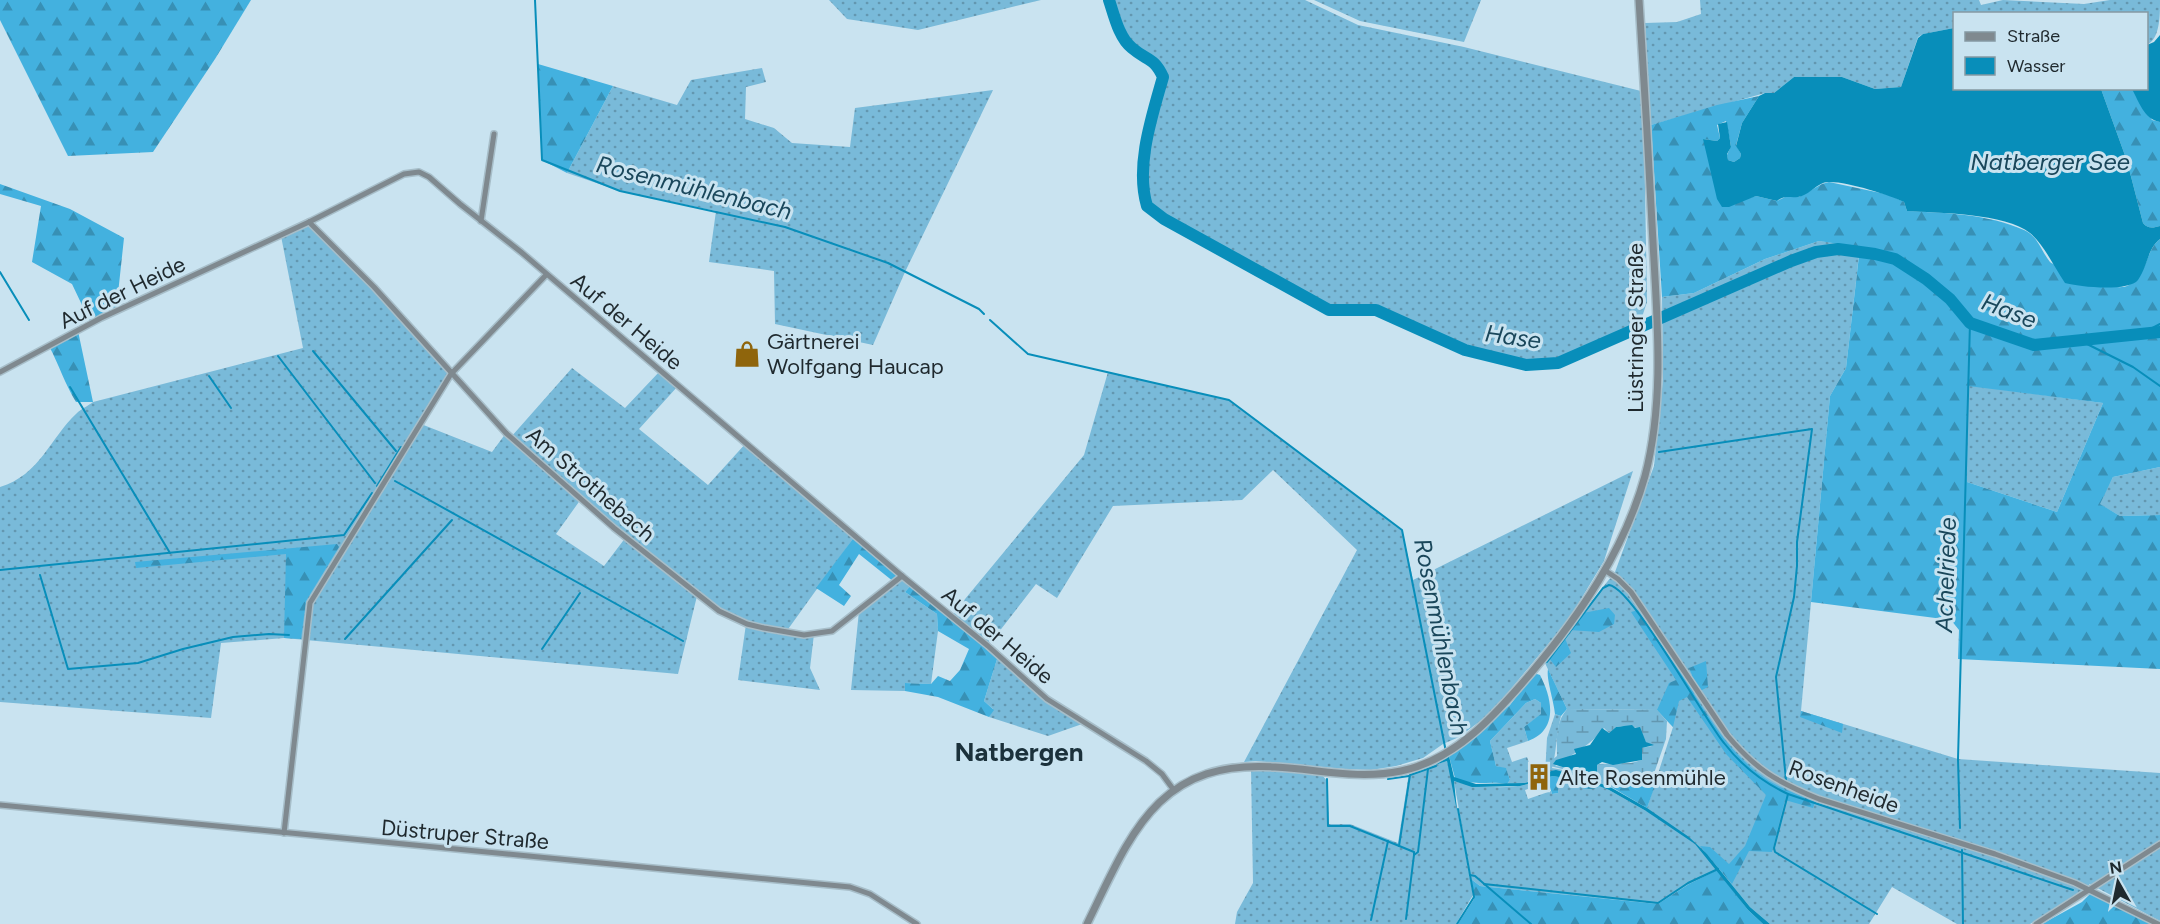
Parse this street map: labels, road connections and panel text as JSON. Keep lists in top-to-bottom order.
{
  "streets": {
    "street": [
      "Auf der Heide",
      "Lüstringer Straße",
      "Am Strothebach",
      "Rosenheide",
      "Düstruper Straße"
    ]
  },
  "crossings": [
    ["Auf der Heide", "Lüstringer Straße"],
    ["Auf der Heide", "Am Strothebach"],
    ["Lüstringer Straße", "Rosenheide"]
  ],
  "districts": ["Natbergen"],
  "water": [
    "Natberger See",
    "Rosenmühlenbach",
    "Hase",
    "Achelriede"
  ],
  "places": {
    "shop": ["Gärtnerei Wolfgang Haucap"],
    "building": ["Alte Rosenmühle"]
  },
  "legend": ["Straße", "Wasser"],
  "north": "top"
}
